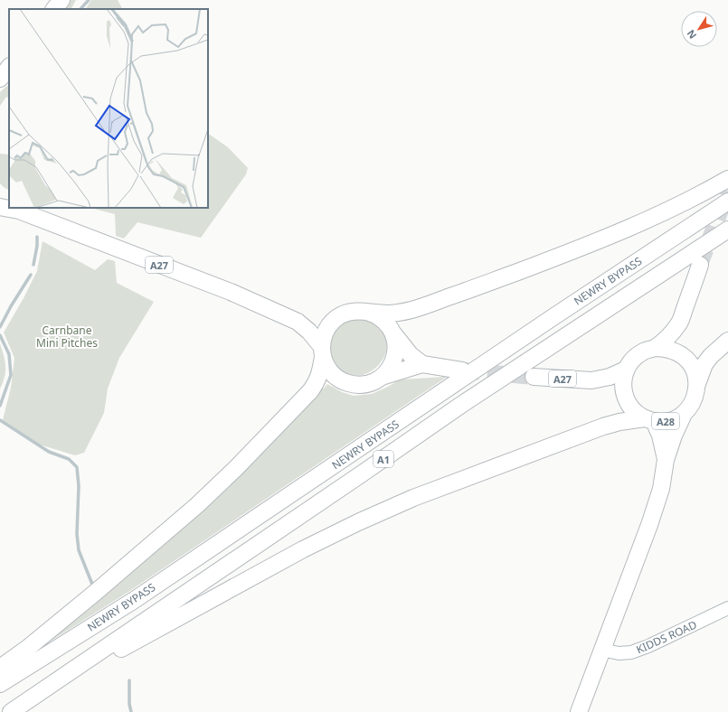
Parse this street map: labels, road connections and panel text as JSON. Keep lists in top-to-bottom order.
{
  "streets": {
    "highway": [
      "A27",
      "NEWRY BYPASS",
      "A28",
      "A1"
    ],
    "street": ["KIDDS ROAD"]
  },
  "crossings": [
    ["A27", "A28"],
    ["A28", "KIDDS ROAD"]
  ],
  "parks": ["Carnbane Mini Pitches"],
  "north": "bottom left"
}
